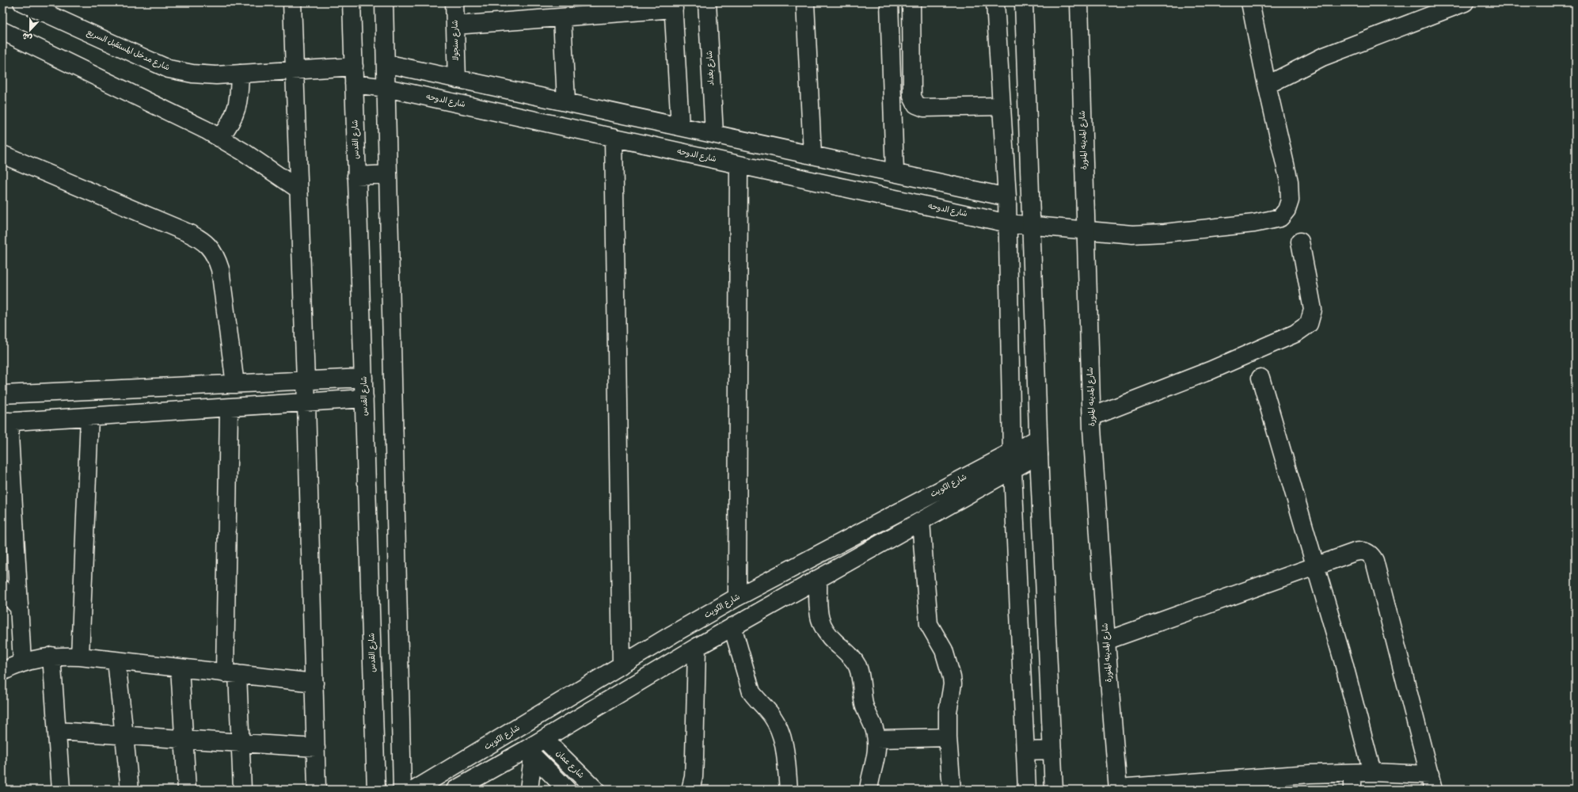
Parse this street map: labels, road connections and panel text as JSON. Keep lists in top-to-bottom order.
{
  "streets": {
    "street": [
      "شارع سنجولا",
      "شارع مدخل المستقبل السريع",
      "شارع بغداد",
      "شارع الدوحه",
      "شارع القدس",
      "شارع المدينه المنورة",
      "شارع الكويت",
      "شارع عمان"
    ]
  },
  "crossings": [
    ["شارع مدخل المستقبل السريع", "شارع القدس"],
    ["شارع الدوحه", "شارع القدس"],
    ["شارع الدوحه", "شارع المدينه المنورة"]
  ],
  "north": "bottom"
}
